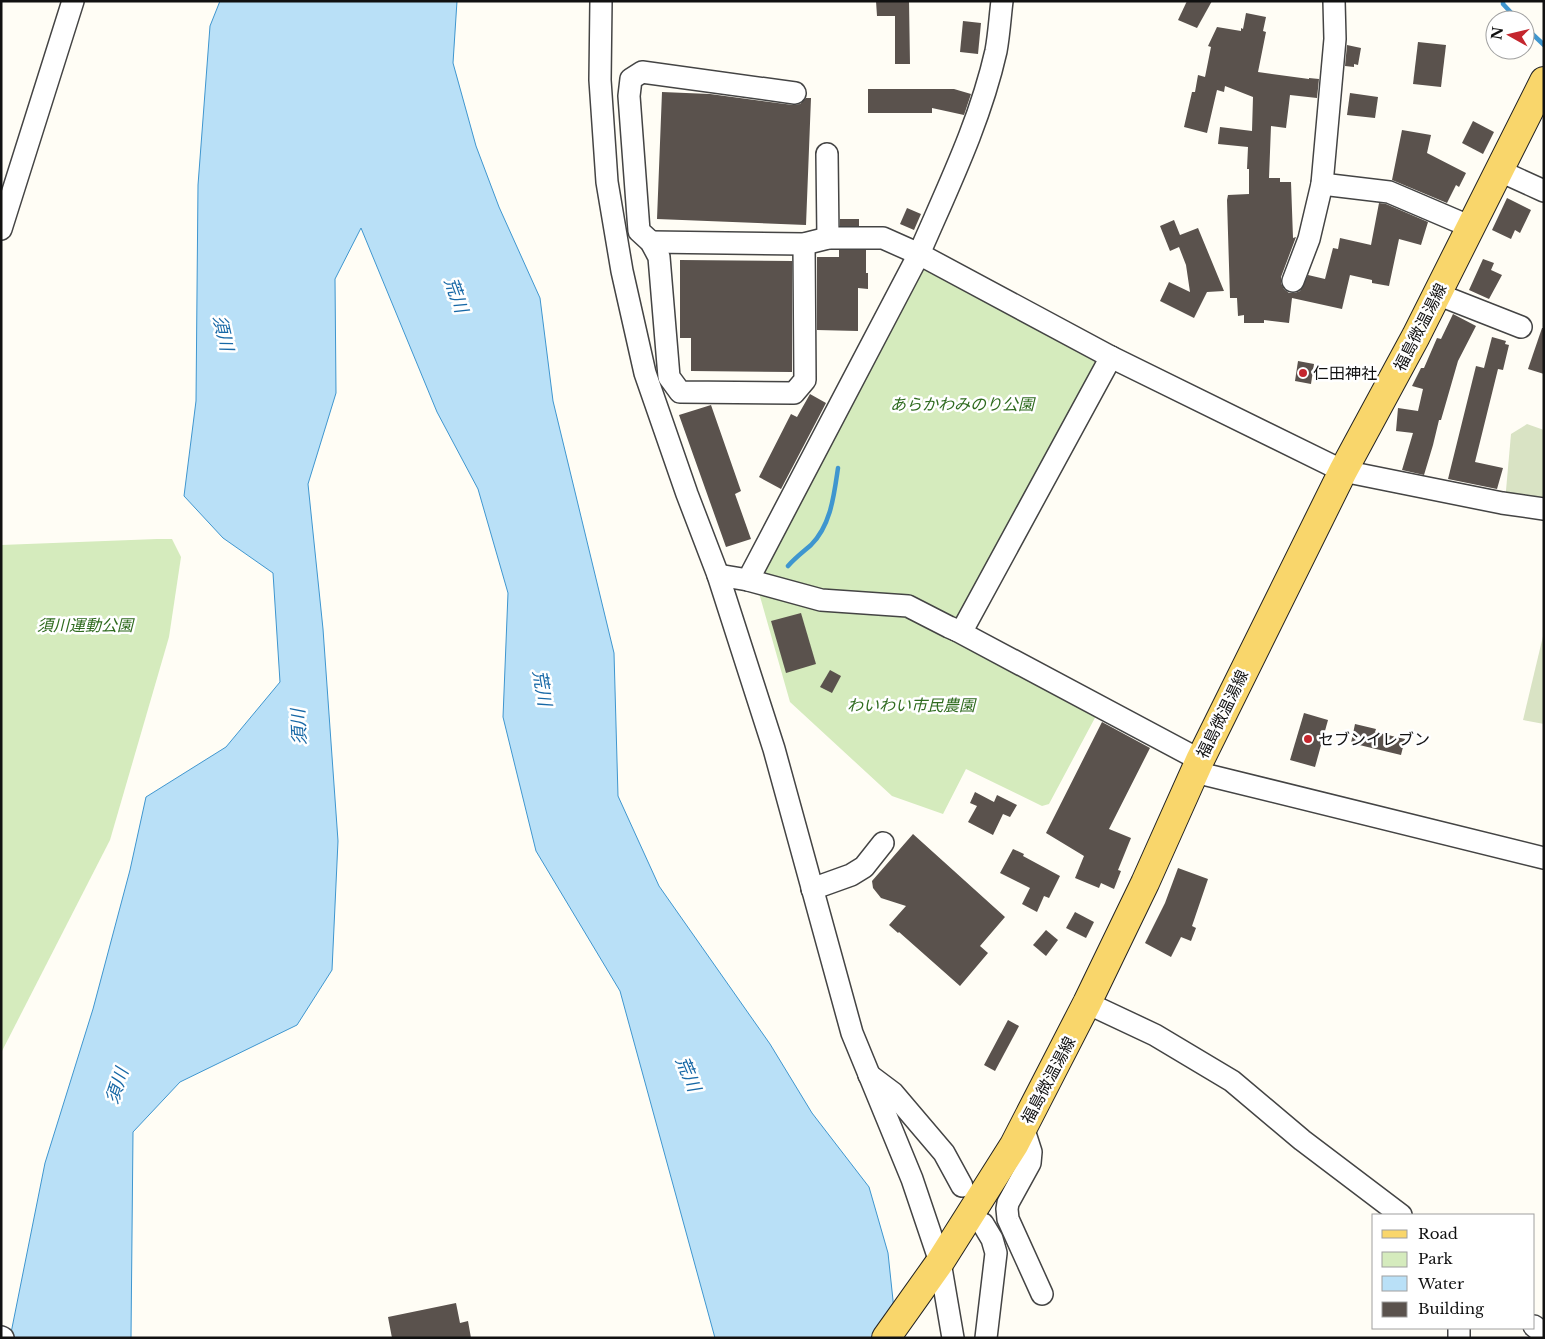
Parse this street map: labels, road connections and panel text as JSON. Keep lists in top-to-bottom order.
{
  "streets": {
    "main road": ["福島微温湯線"]
  },
  "water": ["荒川", "須川"],
  "parks": ["あらかわみのり公園", "須川運動公園", "わいわい市民農園"],
  "places": ["仁田神社", "セブンイレブン"],
  "legend": [
    "Road",
    "Park",
    "Water",
    "Building"
  ],
  "north": "left"
}
